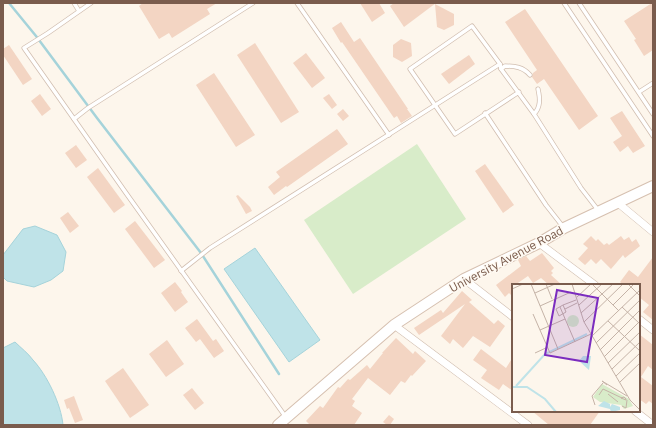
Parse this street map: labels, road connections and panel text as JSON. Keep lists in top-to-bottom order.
{
  "streets": {
    "main road": ["University Avenue Road"]
  }
}
